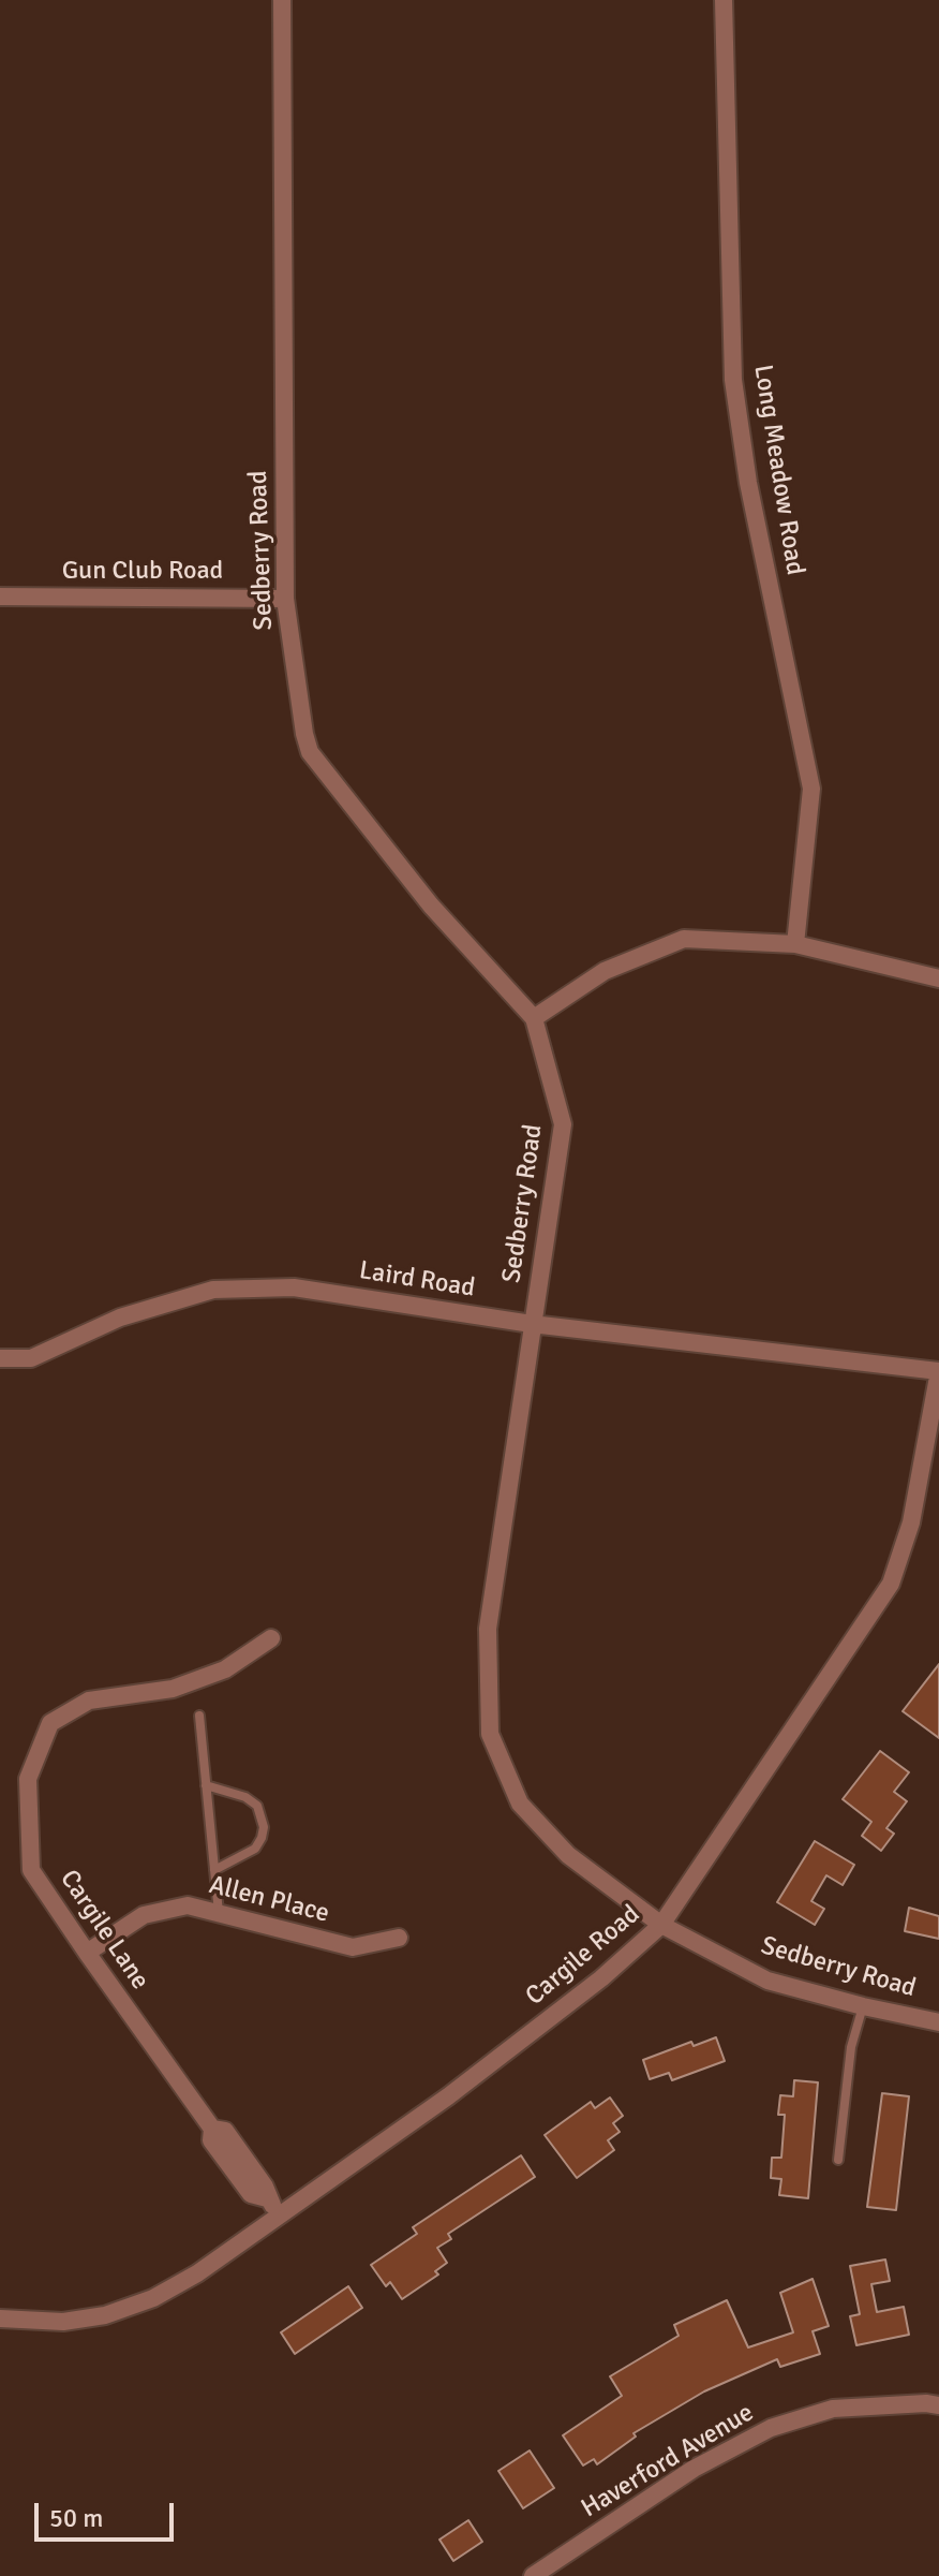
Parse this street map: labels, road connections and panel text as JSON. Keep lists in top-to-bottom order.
{
  "streets": {
    "street": [
      "Long Meadow Road",
      "Sedberry Road",
      "Gun Club Road",
      "Laird Road",
      "Allen Place",
      "Cargile Lane",
      "Cargile Road",
      "Haverford Avenue"
    ]
  },
  "crossings": [
    ["Sedberry Road", "Gun Club Road"],
    ["Sedberry Road", "Laird Road"],
    ["Sedberry Road", "Cargile Road"],
    ["Laird Road", "Cargile Road"],
    ["Allen Place", "Cargile Lane"],
    ["Cargile Lane", "Cargile Road"]
  ],
  "scale_bar": "50 m"
}
